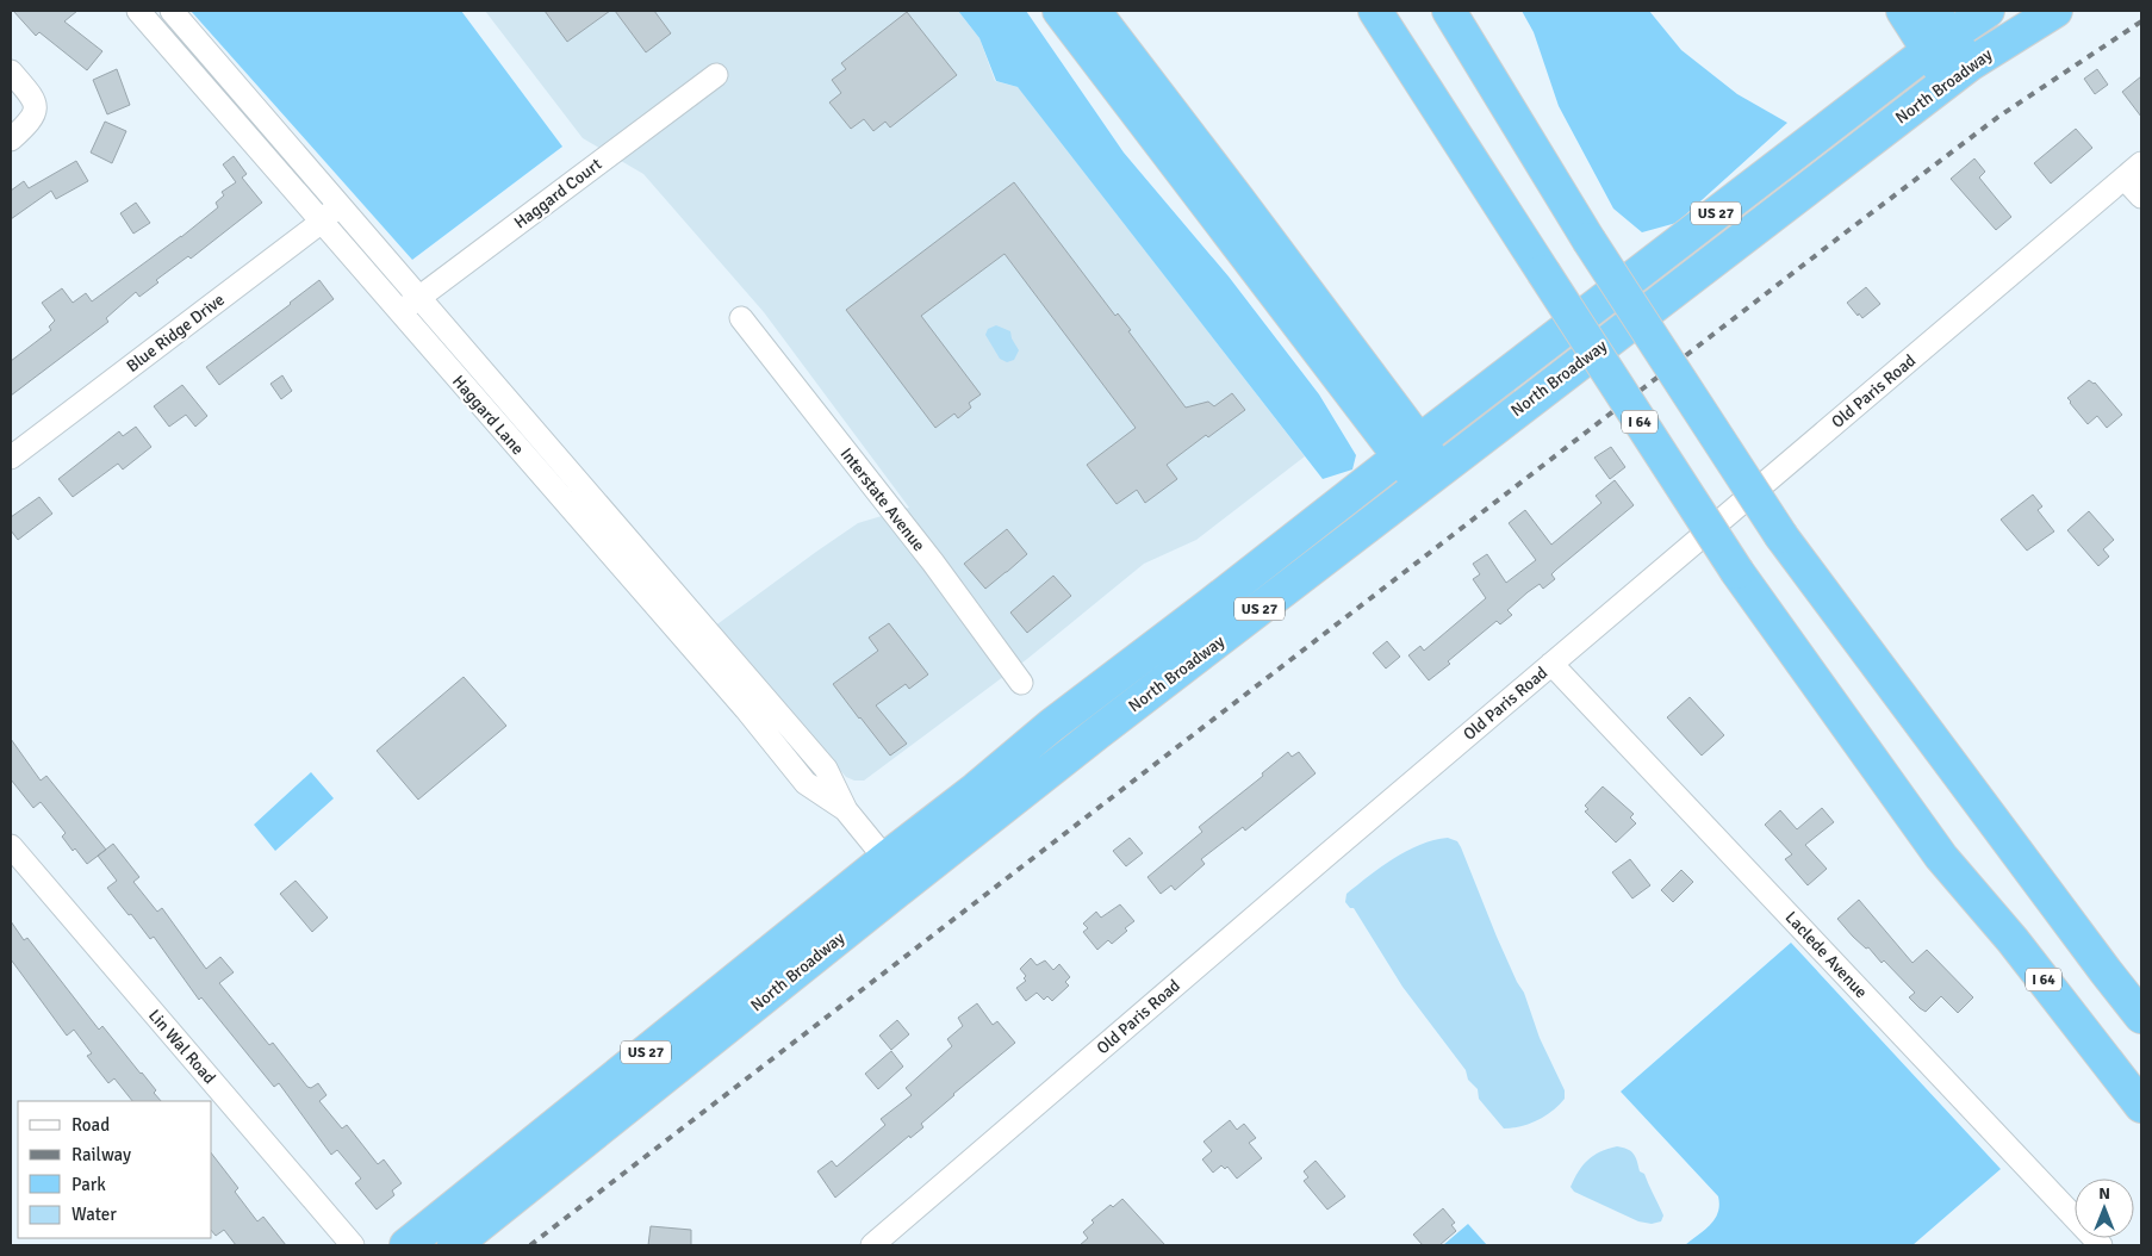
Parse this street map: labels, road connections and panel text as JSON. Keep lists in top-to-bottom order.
{
  "streets": {
    "highway": ["North Broadway", "US 27", "I 64"],
    "street": [
      "Haggard Court",
      "Blue Ridge Drive",
      "Old Paris Road",
      "Haggard Lane",
      "Interstate Avenue",
      "Laclede Avenue",
      "Lin Wal Road"
    ]
  },
  "crossings": [
    ["North Broadway", "Haggard Lane"],
    ["Haggard Court", "Haggard Lane"],
    ["Blue Ridge Drive", "Haggard Lane"],
    ["Old Paris Road", "Laclede Avenue"]
  ],
  "legend": [
    "Road",
    "Railway",
    "Park",
    "Water"
  ],
  "north": "top"
}
